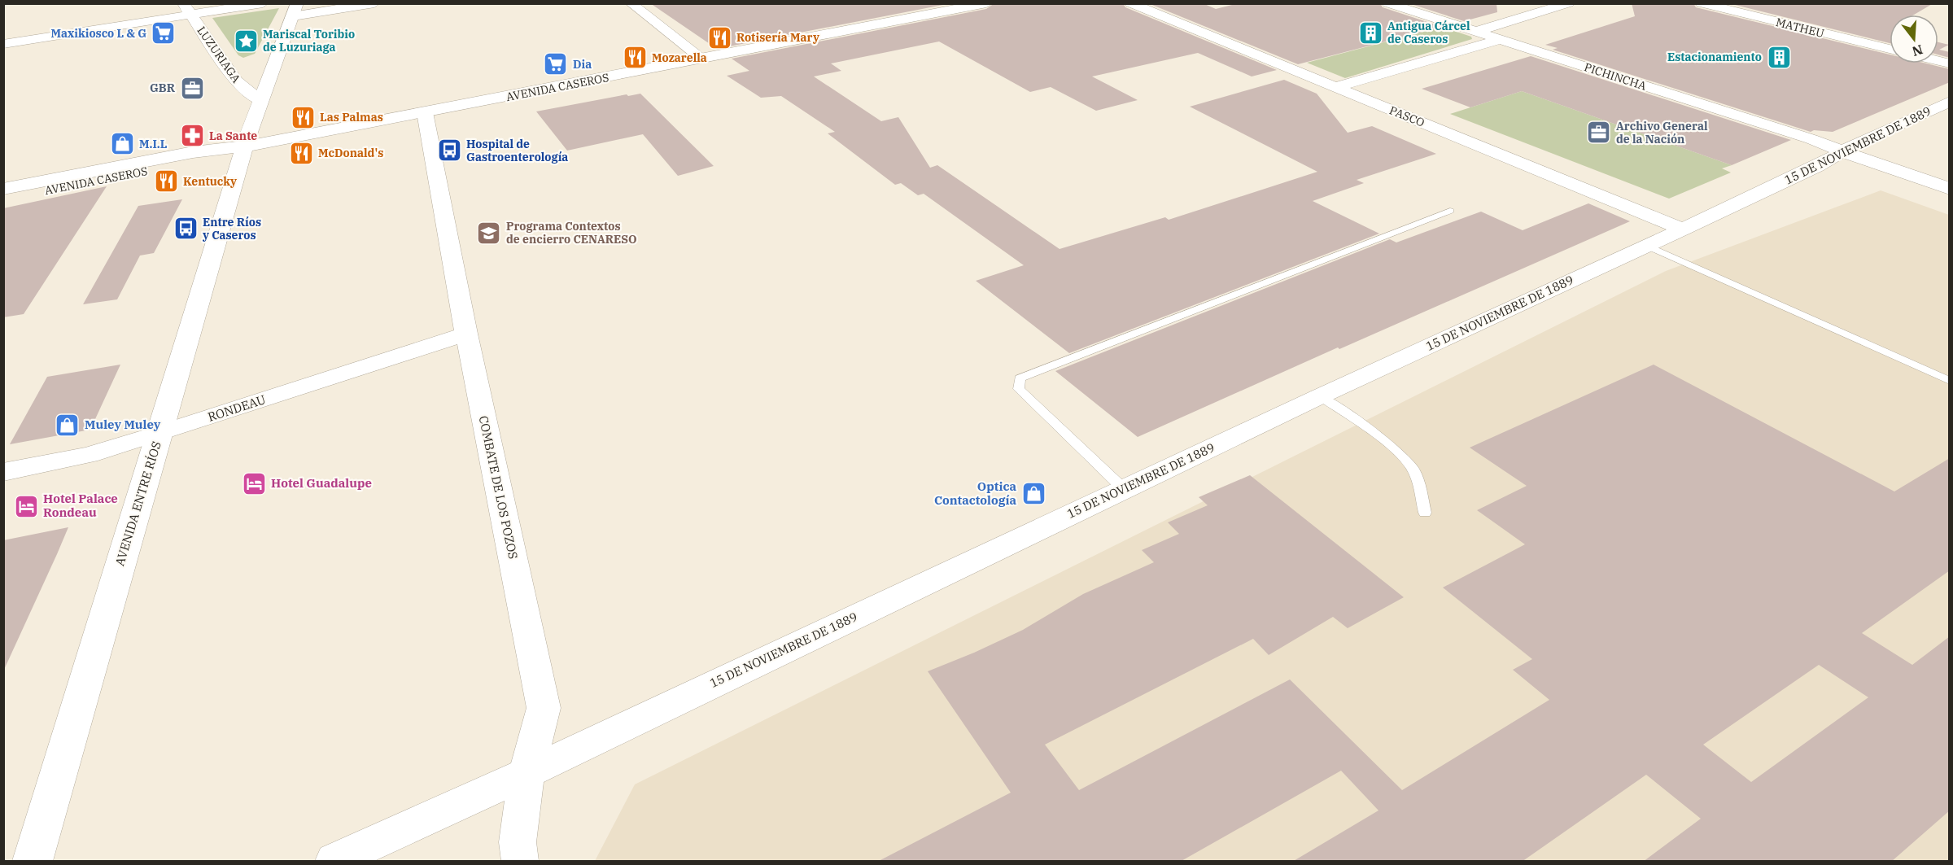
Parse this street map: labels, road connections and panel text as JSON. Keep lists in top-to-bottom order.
{
  "streets": {
    "main road": ["AVENIDA CASEROS", "AVENIDA ENTRE RÍOS"],
    "street": [
      "MATHEU",
      "LUZURIAGA",
      "PICHINCHA",
      "PASCO",
      "15 DE NOVIEMBRE DE 1889",
      "RONDEAU",
      "COMBATE DE LOS POZOS"
    ]
  },
  "crossings": [
    ["LUZURIAGA", "AVENIDA ENTRE RÍOS"],
    ["PICHINCHA", "15 DE NOVIEMBRE DE 1889"],
    ["AVENIDA CASEROS", "COMBATE DE LOS POZOS"],
    ["AVENIDA CASEROS", "AVENIDA ENTRE RÍOS"],
    ["PASCO", "15 DE NOVIEMBRE DE 1889"],
    ["15 DE NOVIEMBRE DE 1889", "COMBATE DE LOS POZOS"],
    ["RONDEAU", "COMBATE DE LOS POZOS"],
    ["RONDEAU", "AVENIDA ENTRE RÍOS"]
  ],
  "places": {
    "building": ["Antigua Cárcel de Caseros", "Estacionamiento"],
    "supermarket": ["Maxikiosco L & G", "Dia"],
    "restaurant": [
      "Rotisería Mary",
      "Mozarella",
      "Las Palmas",
      "McDonald's",
      "Kentucky"
    ],
    "place": ["Mariscal Toribio de Luzuriaga"],
    "office": ["GBR", "Archivo General de la Nación"],
    "pharmacy": ["La Sante"],
    "shop": ["M.I.L", "Muley Muley", "Optica Contactología"],
    "bus stop": ["Hospital de Gastroenterología", "Entre Ríos y Caseros"],
    "school or university": ["Programa Contextos de encierro CENARESO"],
    "hotel": ["Hotel Guadalupe", "Hotel Palace Rondeau"]
  },
  "north": "bottom"
}
